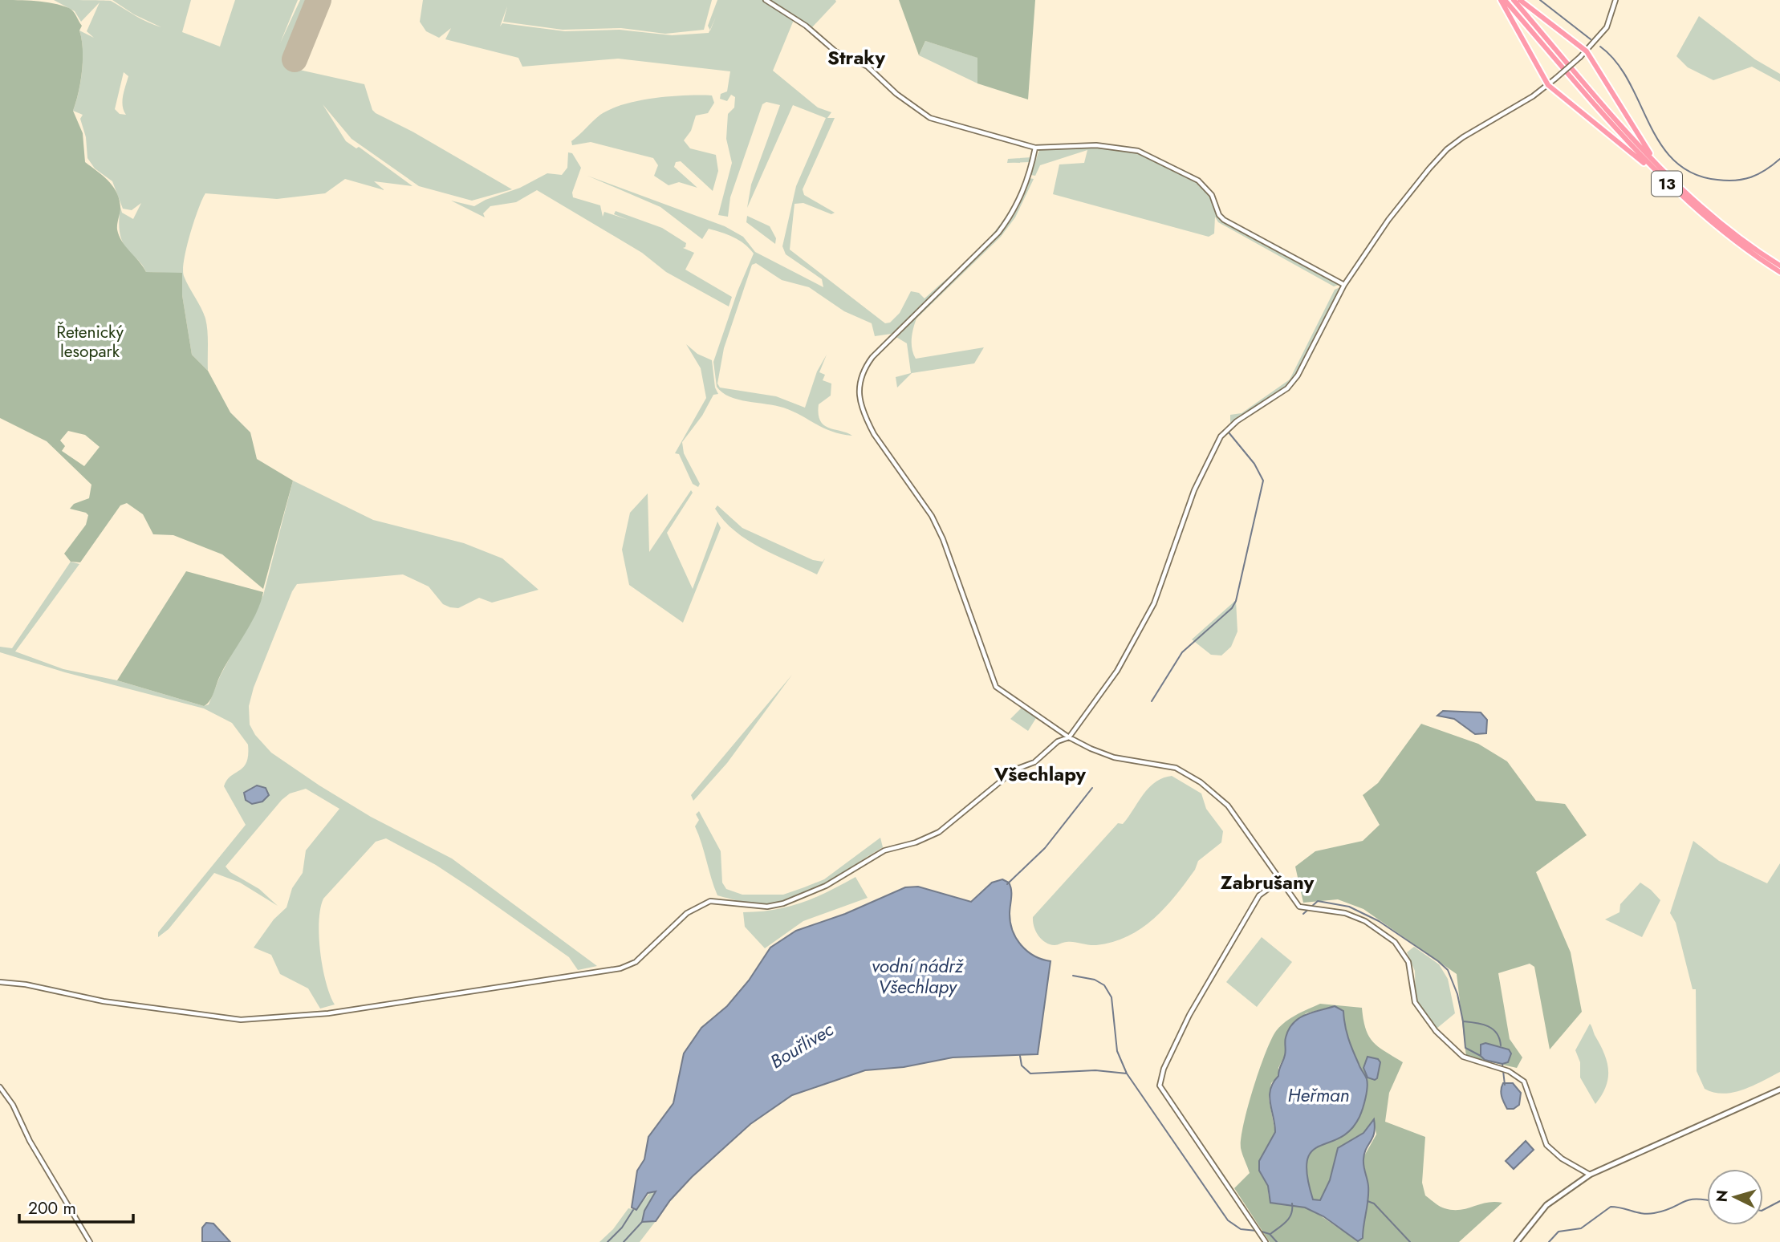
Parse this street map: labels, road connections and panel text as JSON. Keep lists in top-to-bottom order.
{
  "streets": {
    "highway": ["13"]
  },
  "districts": ["Straky", "Všechlapy", "Zabrušany"],
  "water": ["vodní nádrž Všechlapy", "Bouřlivec", "Heřman"],
  "parks": ["Řetenický lesopark"],
  "scale_bar": "200 m",
  "north": "left"
}
